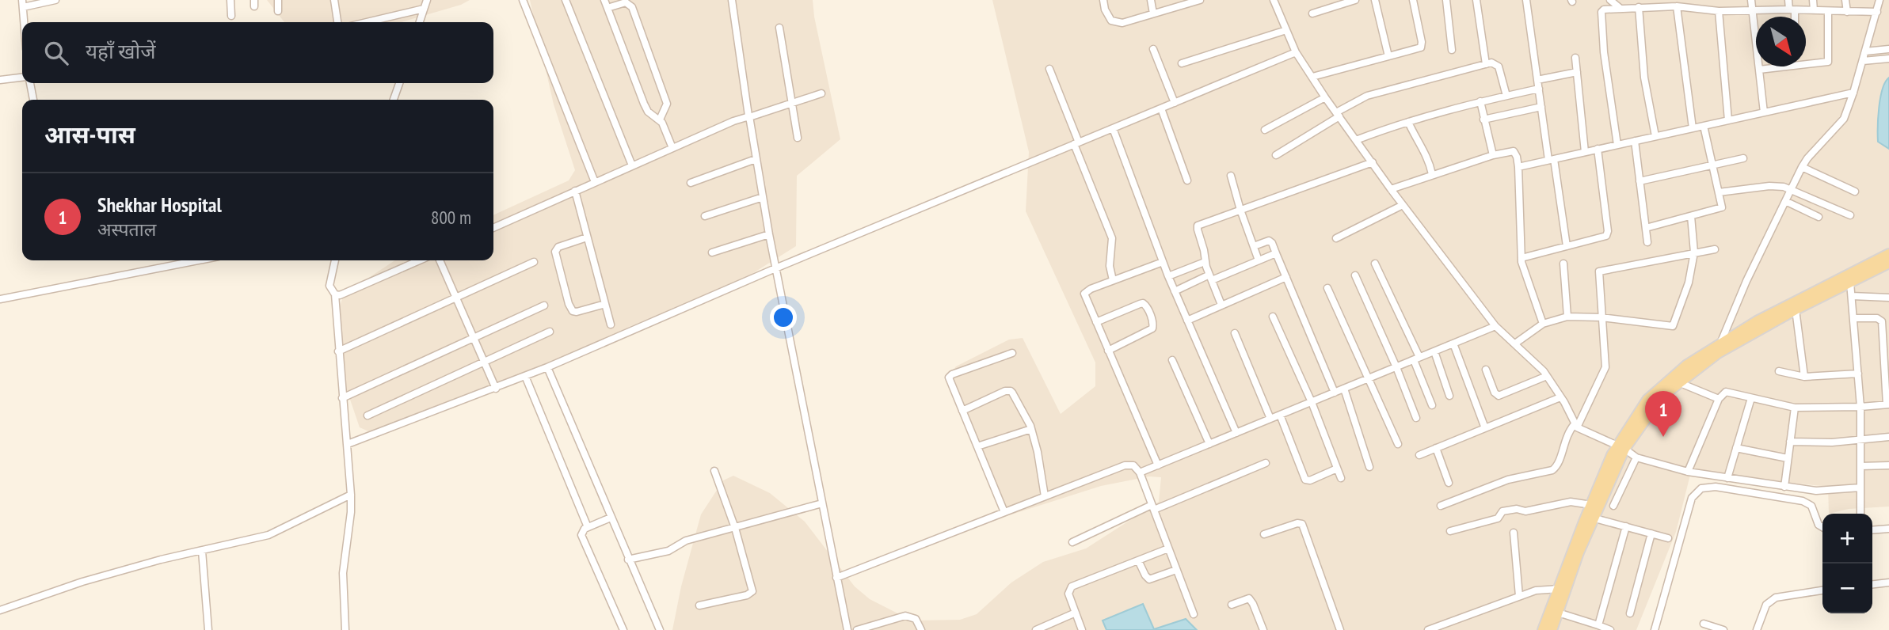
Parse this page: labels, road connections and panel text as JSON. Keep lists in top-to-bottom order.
{
  "north": "bottom right",
  "page": {
    "search": "यहाँ खोजें",
    "heading": "आस-पास",
    "list": [
      {
        "mark": "1",
        "name": "Shekhar Hospital",
        "note": "अस्पताल",
        "value": "800 m"
      }
    ],
    "pins": "1",
    "map_buttons": ["+", "−"]
  }
}
